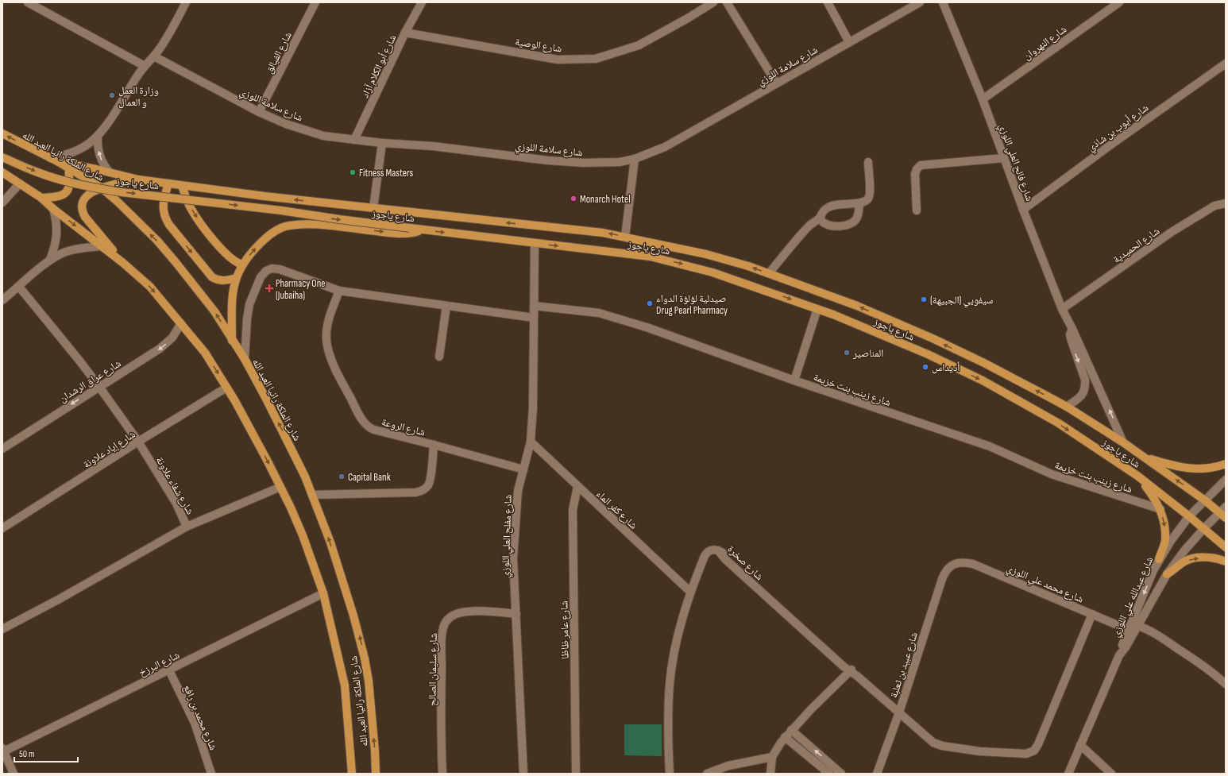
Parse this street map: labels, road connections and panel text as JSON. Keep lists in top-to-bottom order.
{
  "streets": {
    "main road": ["شارع الملكة رانيا العبد الله", "شارع ياجوز"],
    "street": [
      "شارع النهروان",
      "شارع الوصية",
      "شارع الفيالق",
      "شارع سلامة اللوزي",
      "شارع أبو الكلام آزاد",
      "شارع أيوب بن شاذي",
      "شارع فالح العلي اللوزي",
      "شارع الحميدية",
      "شارع عراق الرشدان",
      "شارع زينب بنت خزيمة",
      "شارع الروعة",
      "شارع إياد علاونة",
      "شارع شفاء علاونة",
      "شارع كفر الماء",
      "شارع مفلح العلي اللوزي",
      "شارع صخرة",
      "شارع محمد علي اللوزي",
      "شارع عبدالله علي اللوزي",
      "شارع عامر ظاظا",
      "شارع البرزخ",
      "شارع عبيد بن ثعلبة",
      "شارع سليمان الصالح",
      "شارع محمد بن رافع"
    ]
  },
  "crossings": [
    ["شارع النهروان", "شارع فالح العلي اللوزي"],
    ["شارع الوصية", "شارع أبو الكلام آزاد"],
    ["شارع الفيالق", "شارع سلامة اللوزي"],
    ["شارع سلامة اللوزي", "شارع أبو الكلام آزاد"],
    ["شارع أيوب بن شاذي", "شارع فالح العلي اللوزي"],
    ["شارع الملكة رانيا العبد الله", "شارع ياجوز"],
    ["شارع الملكة رانيا العبد الله", "شارع عراق الرشدان"],
    ["شارع الملكة رانيا العبد الله", "شارع إياد علاونة"],
    ["شارع الملكة رانيا العبد الله", "شارع البرزخ"],
    ["شارع فالح العلي اللوزي", "شارع ياجوز"],
    ["شارع فالح العلي اللوزي", "شارع الحميدية"],
    ["شارع ياجوز", "شارع مفلح العلي اللوزي"],
    ["شارع ياجوز", "شارع عبدالله علي اللوزي"],
    ["شارع عراق الرشدان", "شارع شفاء علاونة"],
    ["شارع زينب بنت خزيمة", "شارع مفلح العلي اللوزي"],
    ["شارع الروعة", "شارع مفلح العلي اللوزي"],
    ["شارع إياد علاونة", "شارع شفاء علاونة"],
    ["شارع كفر الماء", "شارع مفلح العلي اللوزي"],
    ["شارع كفر الماء", "شارع صخرة"],
    ["شارع كفر الماء", "شارع عامر ظاظا"],
    ["شارع مفلح العلي اللوزي", "شارع سليمان الصالح"],
    ["شارع صخرة", "شارع محمد علي اللوزي"],
    ["شارع صخرة", "شارع عبيد بن ثعلبة"],
    ["شارع محمد علي اللوزي", "شارع عبدالله علي اللوزي"],
    ["شارع محمد علي اللوزي", "شارع عبيد بن ثعلبة"],
    ["شارع البرزخ", "شارع محمد بن رافع"]
  ],
  "one_way": ["شارع عراق الرشدان"],
  "places": {
    "other": [
      "وزارة العمل و العمال",
      "Fitness Masters",
      "Monarch Hotel",
      "سيفويي (الجبيهة)",
      "صيدلية لؤلؤة الدواء Drug Pearl Pharmacy",
      "المناصير",
      "أديداس",
      "Capital Bank"
    ],
    "health": ["Pharmacy One (Jubaiha)"]
  },
  "scale_bar": "50 m"
}
